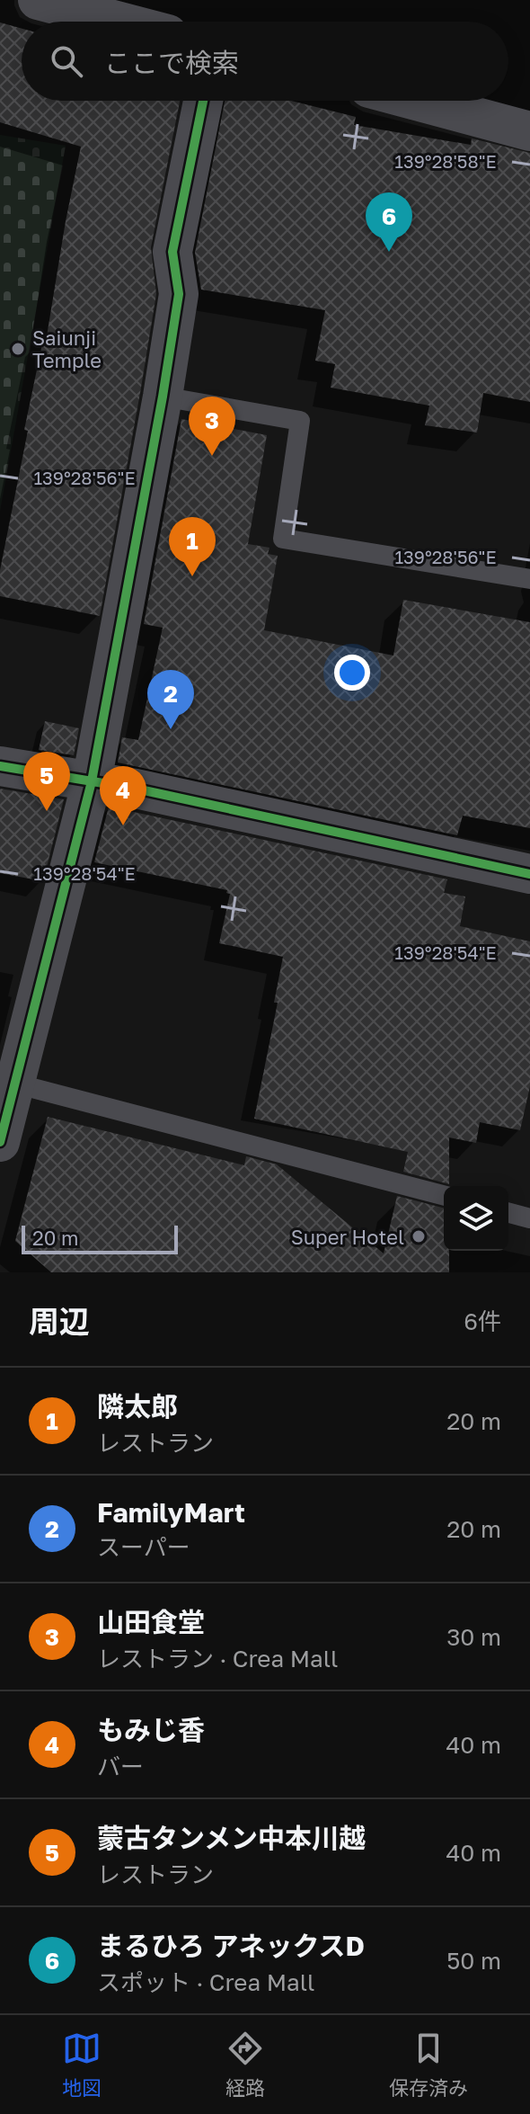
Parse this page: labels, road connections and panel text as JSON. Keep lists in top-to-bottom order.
{
  "places": ["Saiunji Temple", "Super Hotel"],
  "scale_bar": "20 m",
  "page": {
    "search": "ここで検索",
    "pins": [
      "6",
      "3",
      "1",
      "2",
      "5",
      "4"
    ],
    "scale": "20 m",
    "heading": ["周辺", "6件"],
    "list": [
      {
        "mark": "1",
        "name": "隣太郎",
        "note": "レストラン",
        "value": "20 m"
      },
      {
        "mark": "2",
        "name": "FamilyMart",
        "note": "スーパー",
        "value": "20 m"
      },
      {
        "mark": "3",
        "name": "山田食堂",
        "note": "レストラン · Crea Mall",
        "value": "30 m"
      },
      {
        "mark": "4",
        "name": "もみじ香",
        "note": "バー",
        "value": "40 m"
      },
      {
        "mark": "5",
        "name": "蒙古タンメン中本川越",
        "note": "レストラン",
        "value": "40 m"
      },
      {
        "mark": "6",
        "name": "まるひろ アネックスD",
        "note": "スポット · Crea Mall",
        "value": "50 m"
      }
    ],
    "nav": ["地図", "経路", "保存済み"]
  },
  "coordinates": ["139°28'58\"E", "139°28'56\"E", "139°28'54\"E"]
}
